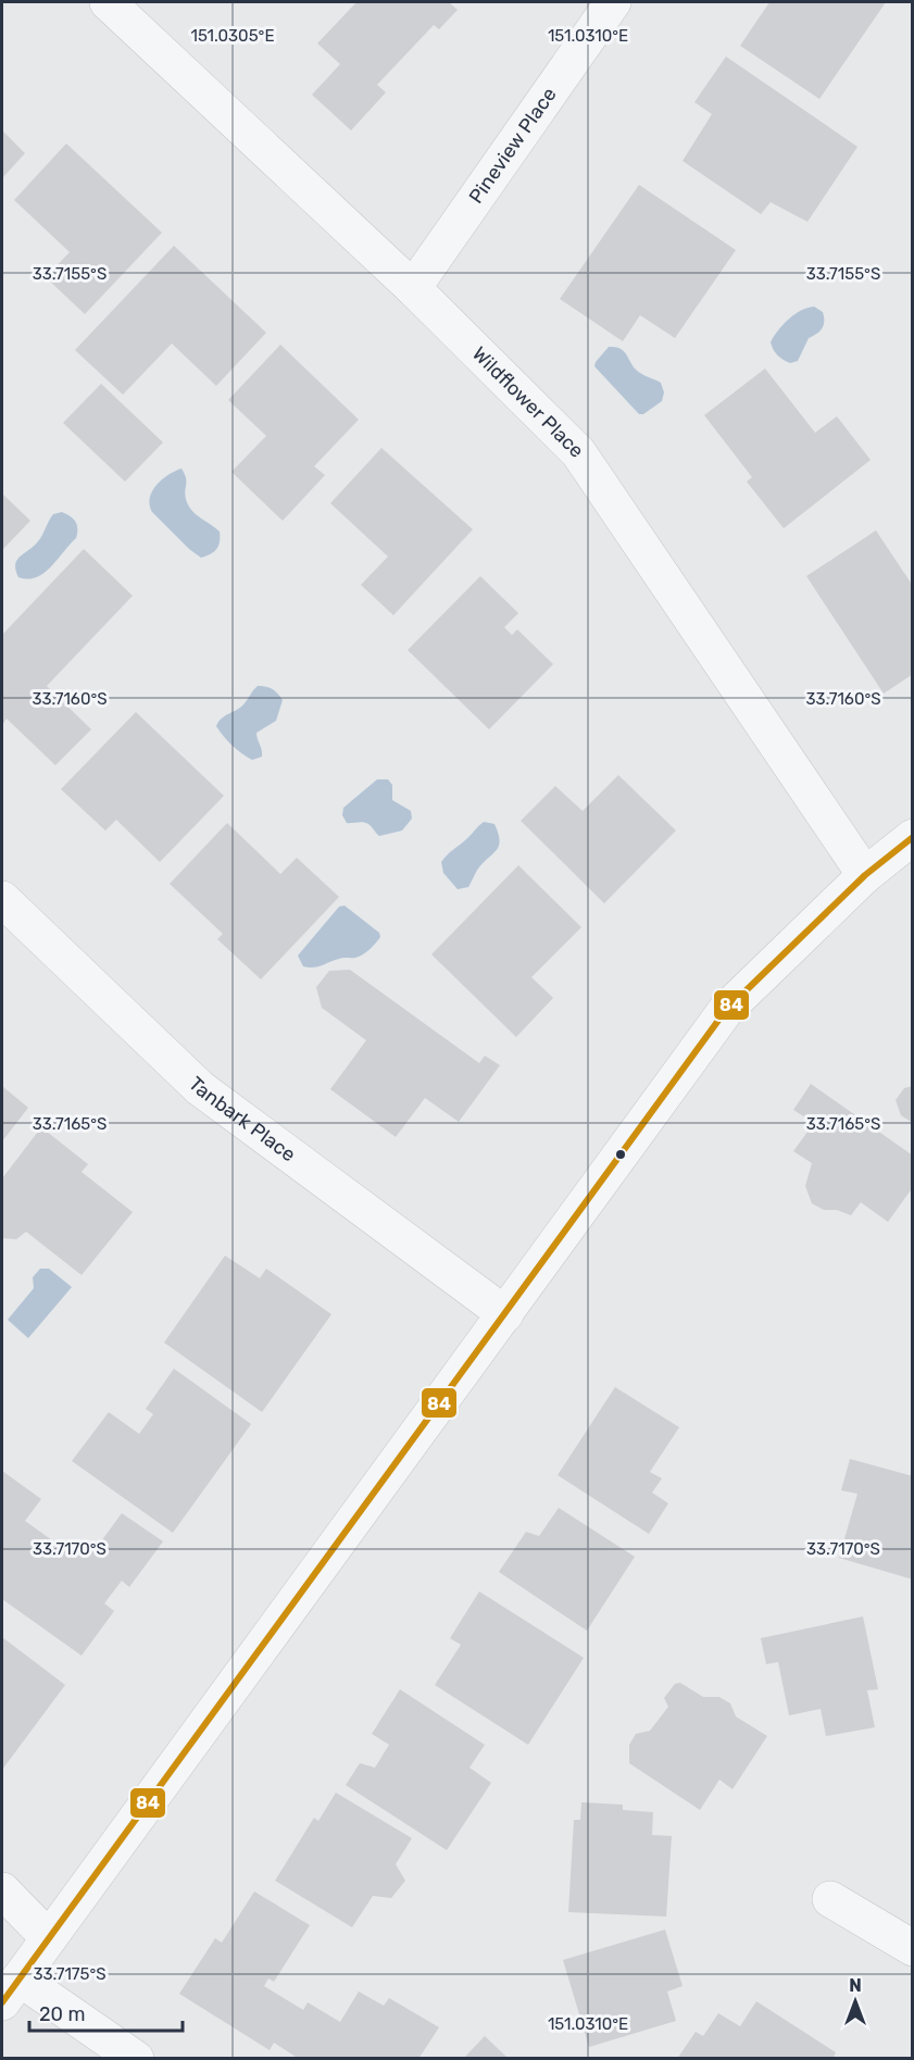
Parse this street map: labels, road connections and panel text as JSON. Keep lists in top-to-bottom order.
{
  "streets": {
    "street": ["Pineview Place", "Wildflower Place", "Tanbark Place"]
  },
  "crossings": [
    ["Pineview Place", "Wildflower Place"]
  ],
  "lines": ["transit line 84"],
  "scale_bar": "20 m",
  "north": "top",
  "coordinates": [
    "151.0305°E",
    "151.0310°E",
    "33.7155°S",
    "33.7160°S",
    "33.7165°S",
    "33.7170°S",
    "33.7175°S"
  ]
}
